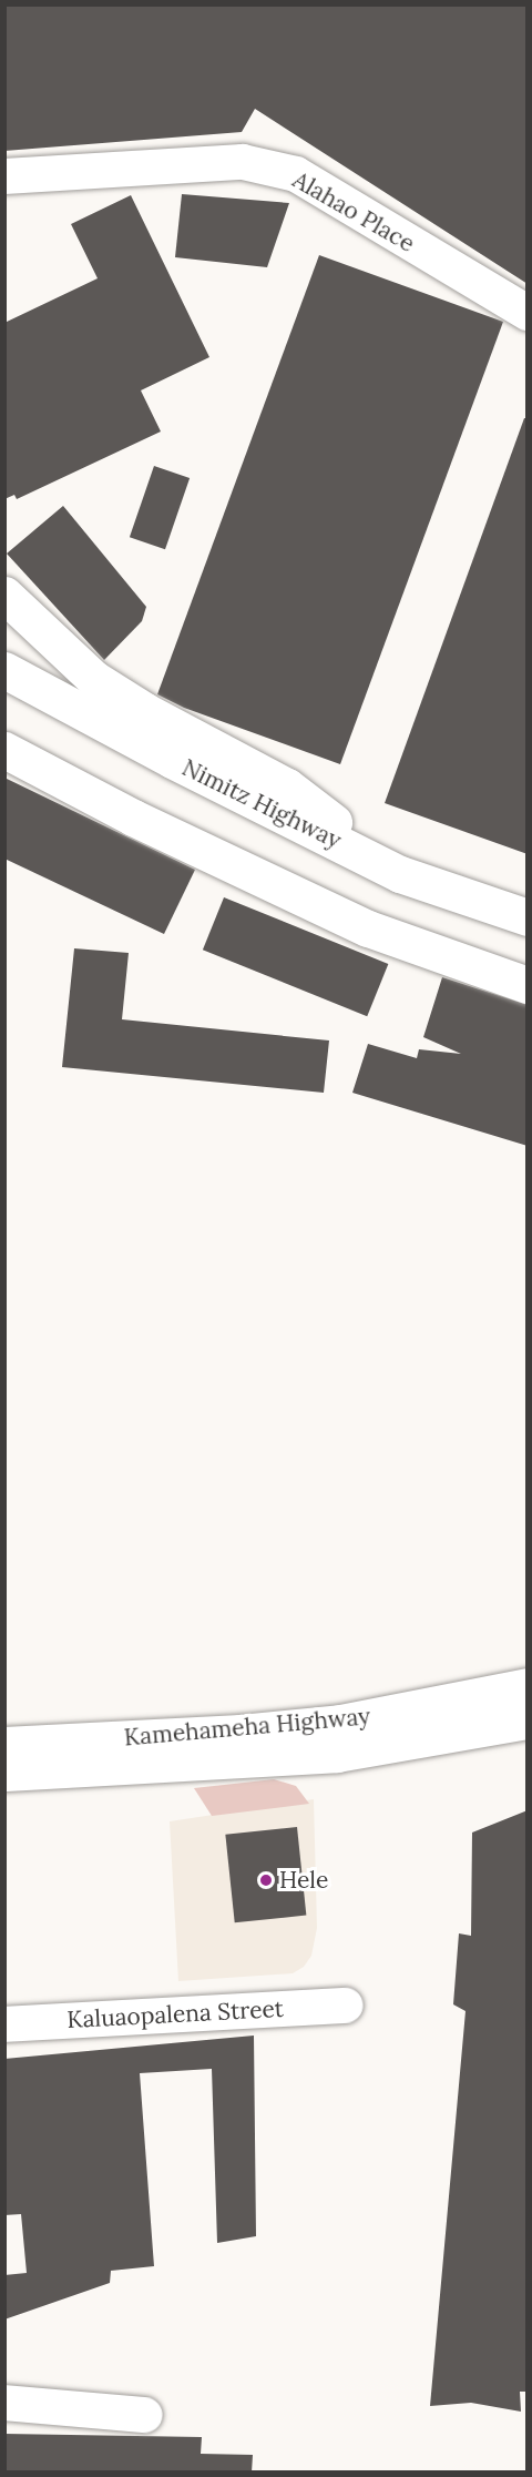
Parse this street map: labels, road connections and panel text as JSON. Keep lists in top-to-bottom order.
{
  "streets": {
    "main road": ["Nimitz Highway", "Kamehameha Highway"],
    "street": ["Alahao Place", "Kaluaopalena Street"]
  },
  "places": ["Hele"]
}
